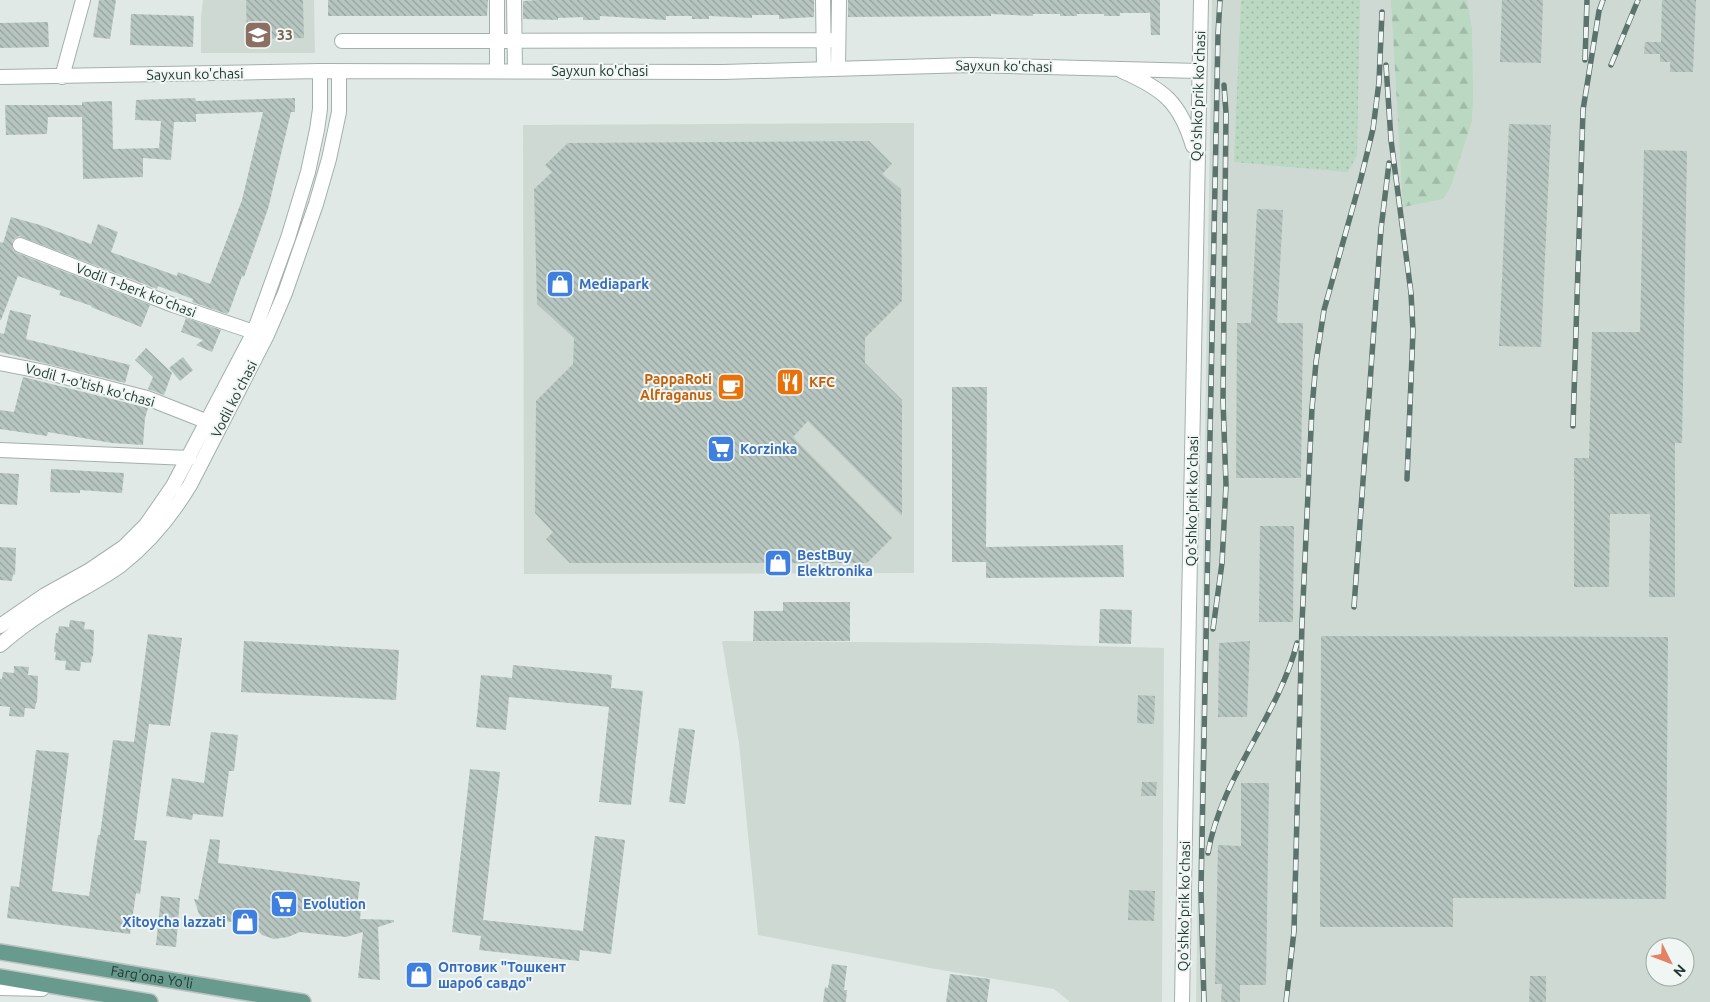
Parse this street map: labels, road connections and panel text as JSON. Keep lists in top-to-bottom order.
{
  "streets": {
    "main road": ["Farg'ona Yo'li"],
    "street": [
      "Sayxun ko'chasi",
      "Qo'shko'prik ko'chasi",
      "Vodil 1-berk ko'chasi",
      "Vodil 1-o'tish ko'chasi",
      "Vodil ko'chasi"
    ]
  },
  "crossings": [
    ["Sayxun ko'chasi", "Qo'shko'prik ko'chasi"],
    ["Sayxun ko'chasi", "Vodil ko'chasi"],
    ["Vodil 1-berk ko'chasi", "Vodil ko'chasi"],
    ["Vodil 1-o'tish ko'chasi", "Vodil ko'chasi"]
  ],
  "places": {
    "school or university": ["33"],
    "shop": [
      "Mediapark",
      "BestBuy Elektronika",
      "Xitoycha lazzati",
      "Оптовик \"Тошкент шароб савдо\""
    ],
    "restaurant": ["KFC"],
    "cafe": ["PappaRoti Alfraganus"],
    "supermarket": ["Korzinka", "Evolution"]
  },
  "north": "bottom right"
}
